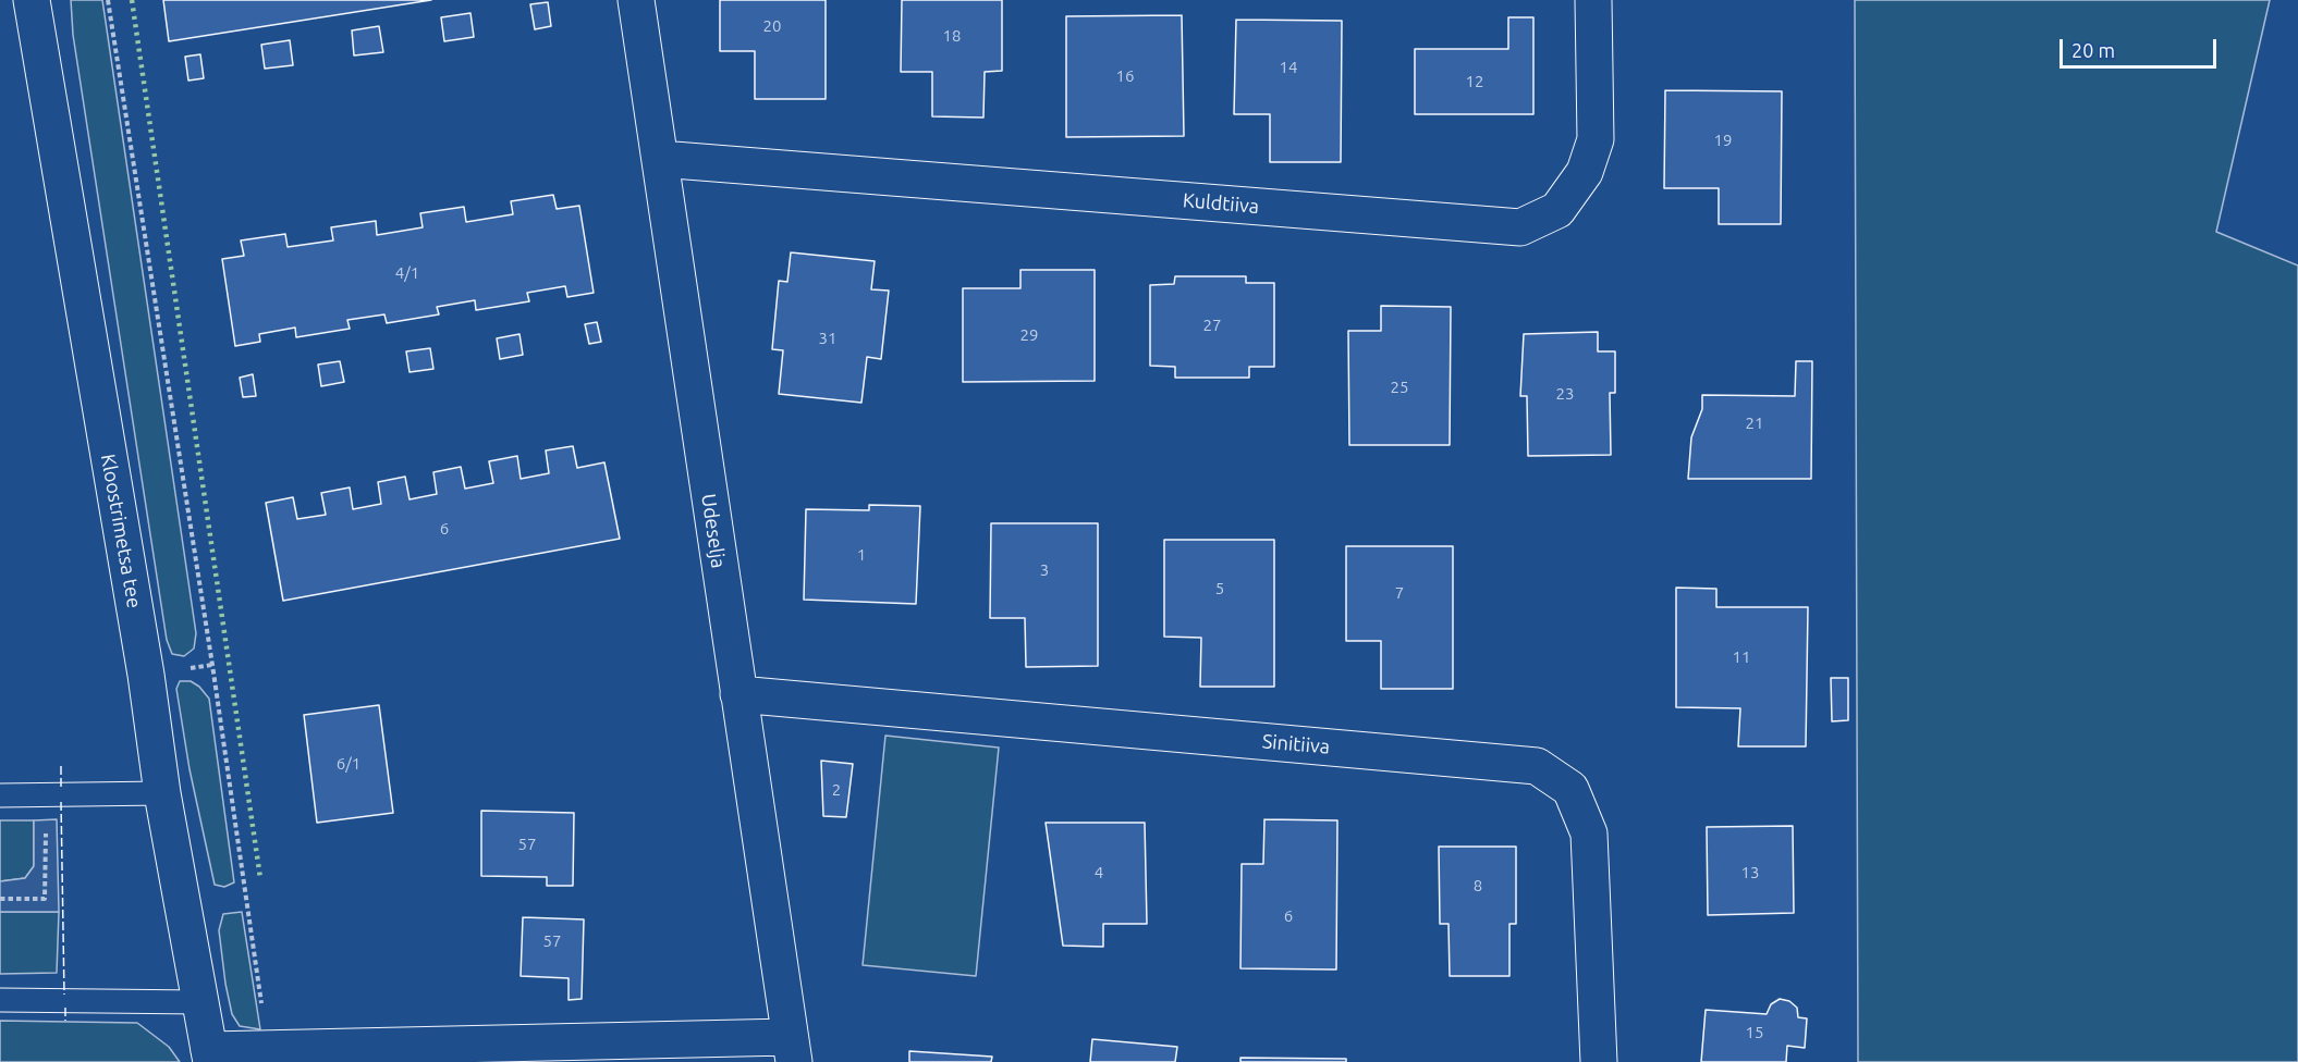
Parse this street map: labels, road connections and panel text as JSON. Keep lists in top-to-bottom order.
{
  "streets": {
    "street": [
      "Kuldtiiva",
      "Kloostrimetsa tee",
      "Udeselja",
      "Sinitiiva"
    ]
  },
  "crossings": [
    ["Kuldtiiva", "Udeselja"],
    ["Udeselja", "Sinitiiva"]
  ],
  "house_numbers": [
    "20",
    "18",
    "14",
    "16",
    "12",
    "19",
    "4/1",
    "27",
    "29",
    "31",
    "25",
    "23",
    "21",
    "6",
    "1",
    "3",
    "5",
    "7",
    "11",
    "6/1",
    "2",
    "57",
    "4",
    "13",
    "8",
    "6",
    "57",
    "15"
  ],
  "scale_bar": "20 m"
}
